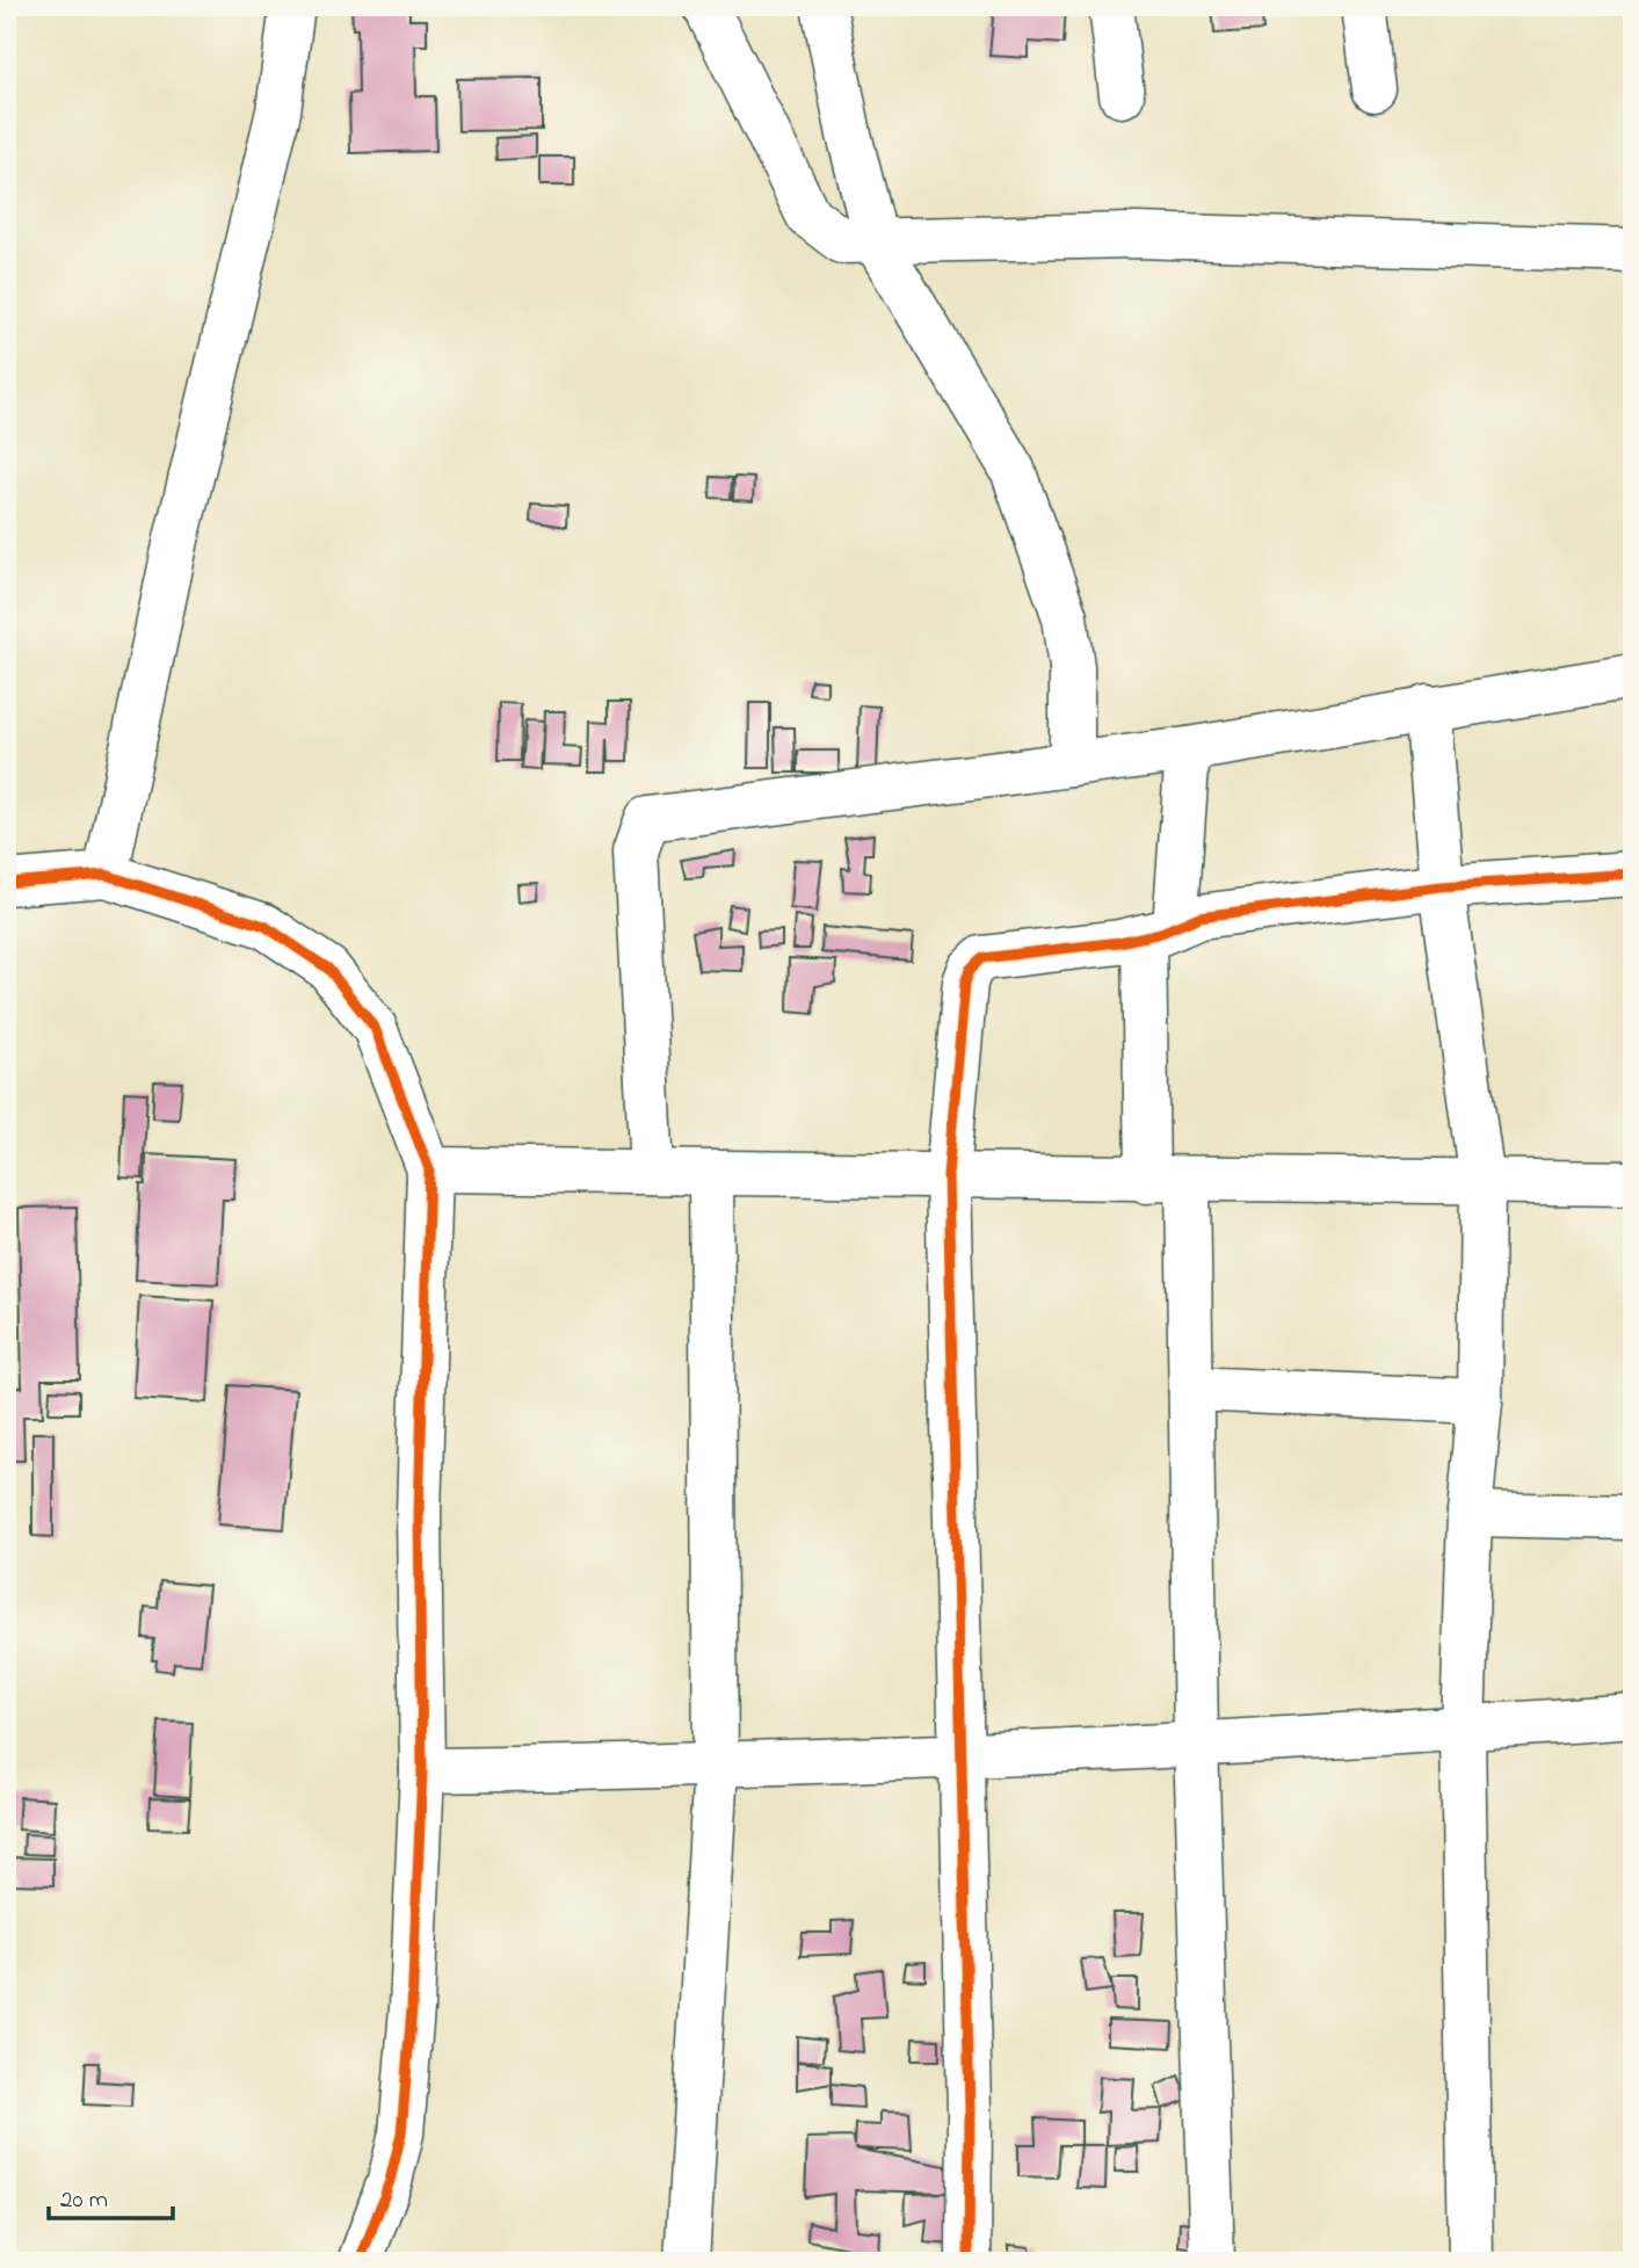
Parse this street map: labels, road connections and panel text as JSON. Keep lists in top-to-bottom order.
{
  "scale_bar": "20 m"
}
